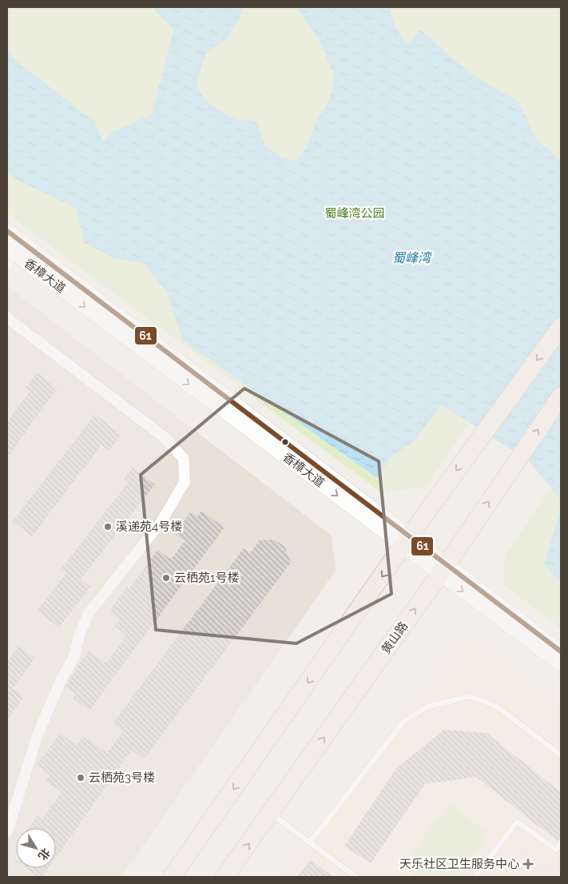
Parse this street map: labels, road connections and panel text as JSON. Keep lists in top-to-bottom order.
{
  "streets": {
    "main road": ["黄山路"],
    "street": ["香樟大道"]
  },
  "crossings": [
    ["香樟大道", "黄山路"]
  ],
  "water": ["蜀峰湾"],
  "parks": ["蜀峰湾公园"],
  "places": {
    "other": ["溪递苑4号楼", "云栖苑1号楼", "云栖苑3号楼"],
    "health": ["天乐社区卫生服务中心"]
  },
  "lines": ["transit line 61"],
  "north": "bottom right"
}
